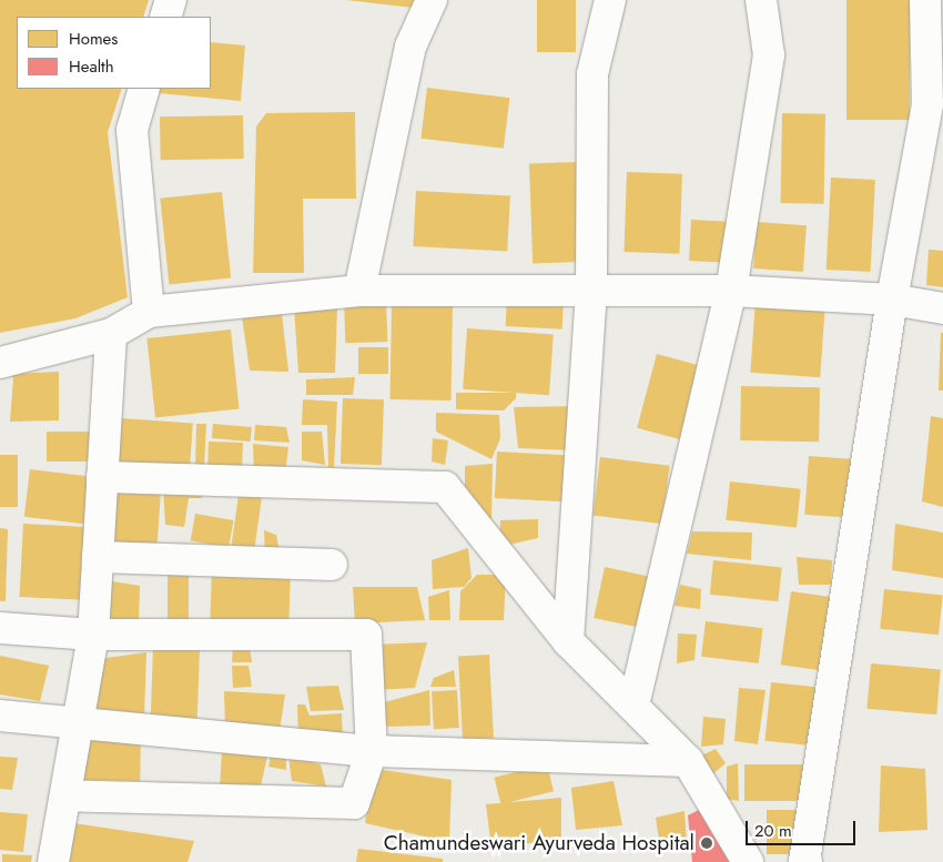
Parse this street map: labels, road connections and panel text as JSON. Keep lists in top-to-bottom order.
{
  "places": ["Chamundeswari Ayurveda Hospital"],
  "legend": ["Homes", "Health"],
  "scale_bar": "20 m"
}
